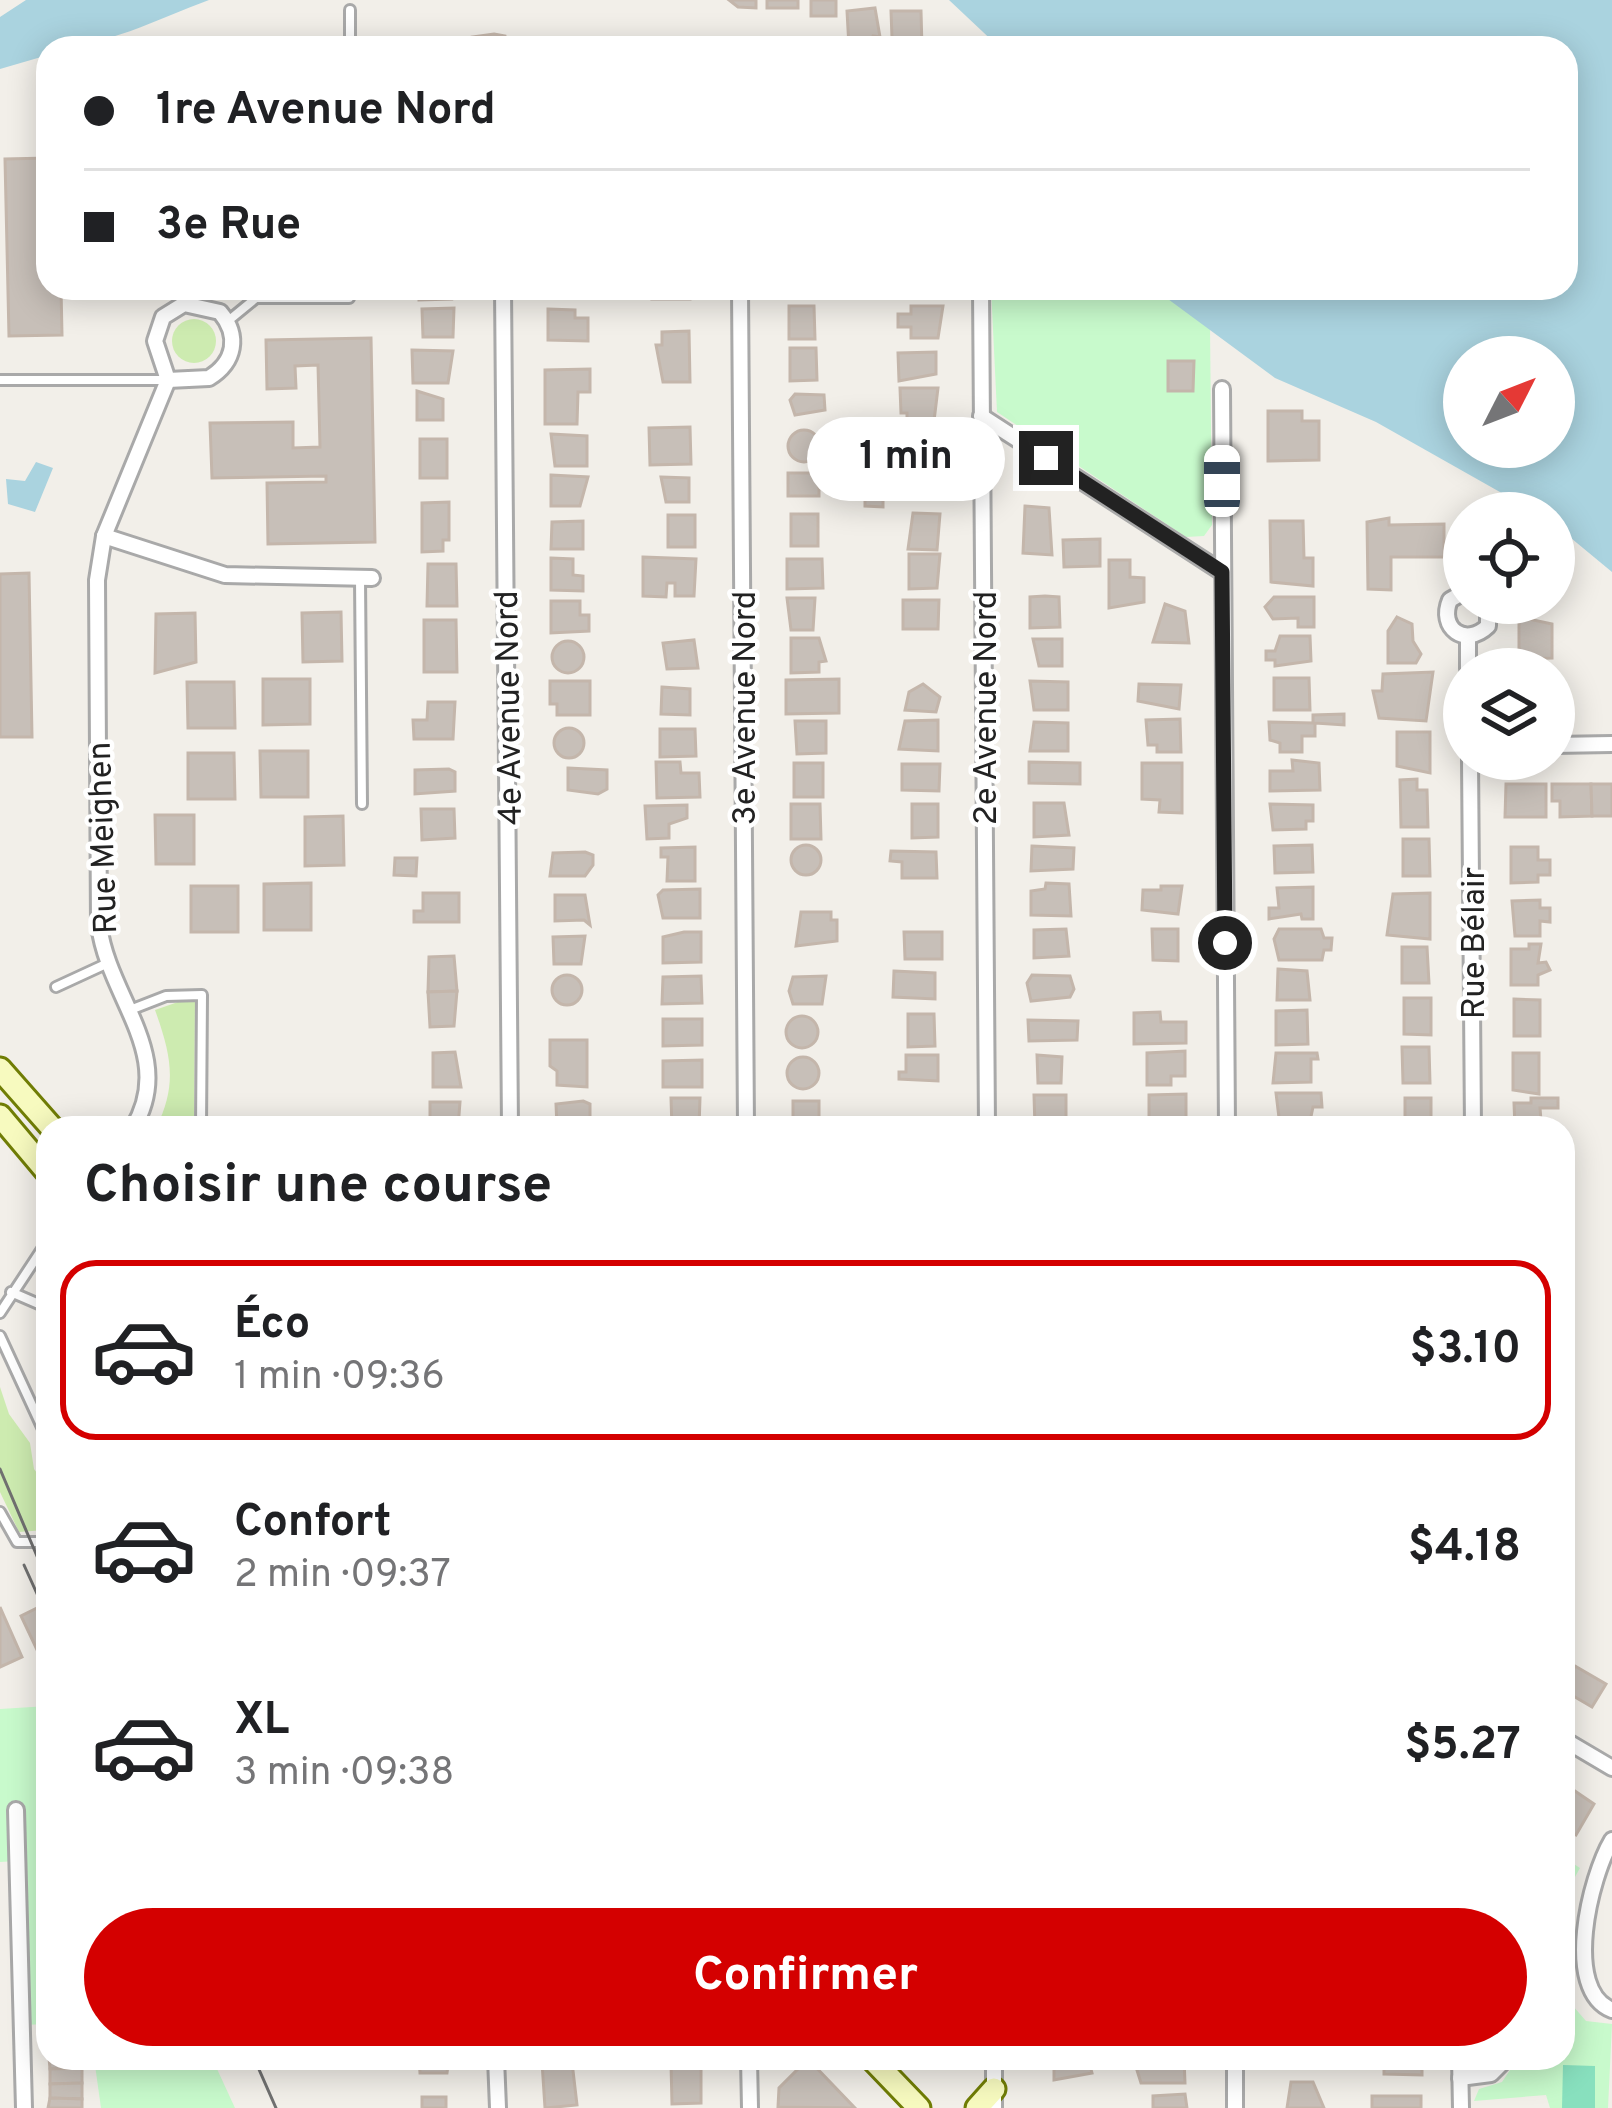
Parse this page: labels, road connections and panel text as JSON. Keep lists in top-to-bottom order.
{
  "streets": {
    "street": [
      "4e Avenue Nord",
      "3e Avenue Nord",
      "2e Avenue Nord",
      "Rue Meighen",
      "Rue Bélair"
    ]
  },
  "north": "top right",
  "page": {
    "banner": ["1re Avenue Nord", "3e Rue"],
    "bubble": "1 min",
    "heading": "Choisir une course",
    "list": [
      {
        "name": "Éco",
        "note": "1 min · 09:36",
        "value": "$3.10"
      },
      {
        "name": "Confort",
        "note": "2 min · 09:37",
        "value": "$4.18"
      },
      {
        "name": "XL",
        "note": "3 min · 09:38",
        "value": "$5.27"
      }
    ],
    "buttons": "Confirmer"
  }
}
